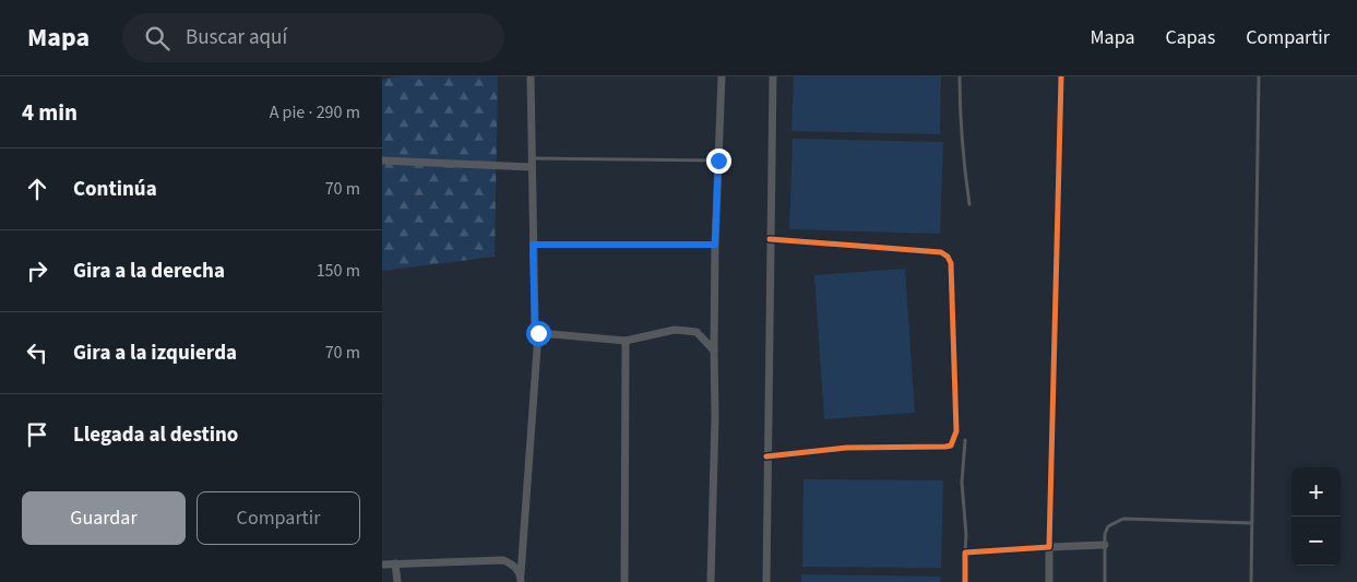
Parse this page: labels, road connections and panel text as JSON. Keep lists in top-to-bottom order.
{
  "page": {
    "header": "Mapa",
    "search": "Buscar aquí",
    "nav": ["Mapa", "Capas", "Compartir"],
    "heading": ["4 min", "A pie · 290 m"],
    "list": [
      ["Continúa", "70 m"],
      ["Gira a la derecha", "150 m"],
      ["Gira a la izquierda", "70 m"],
      "Llegada al destino"
    ],
    "map_buttons": ["+", "−"],
    "buttons": ["Guardar", "Compartir"]
  }
}
